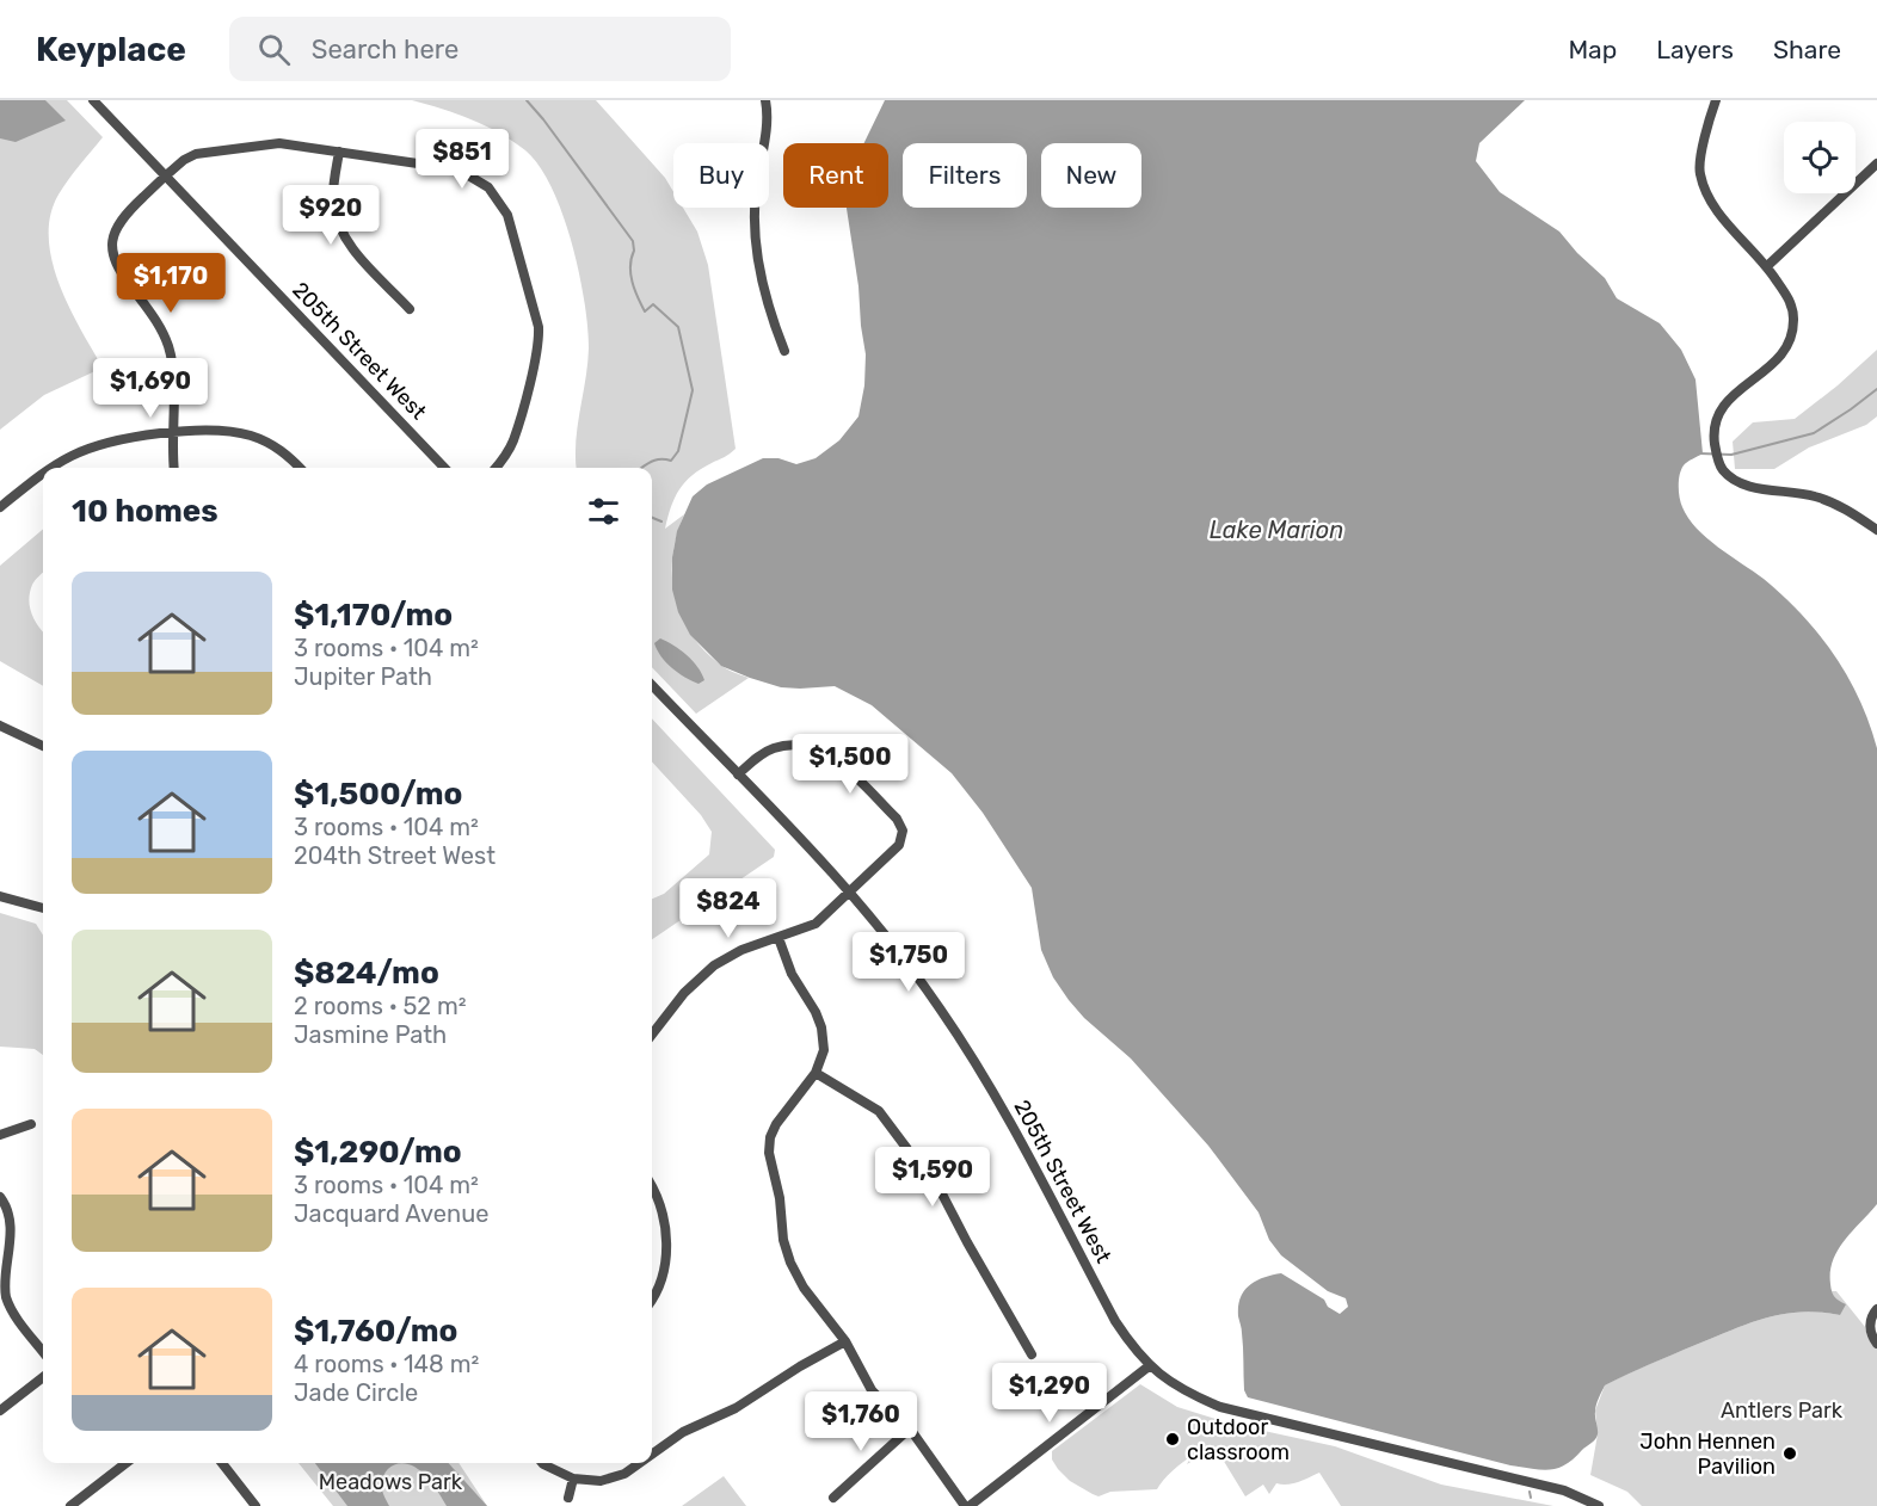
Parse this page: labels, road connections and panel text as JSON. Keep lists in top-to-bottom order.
{
  "streets": {
    "street": ["205th Street West"]
  },
  "water": ["Lake Marion"],
  "parks": ["Antlers Park", "Meadows Park"],
  "places": ["Outdoor classroom", "John Hennen Pavilion"],
  "page": {
    "header": "Keyplace",
    "search": "Search here",
    "nav": ["Map", "Layers", "Share"],
    "price": [
      "$851",
      "$920",
      "$1,170",
      "$1,690",
      "$1,500",
      "$824",
      "$1,750",
      "$1,590",
      "$1,290",
      "$1,760"
    ],
    "chip": [
      "Buy",
      "Rent",
      "Filters",
      "New"
    ],
    "heading": "10 homes",
    "list": [
      {
        "name": "$1,170/mo",
        "note": "3 rooms · 104 m² · Jupiter Path"
      },
      {
        "name": "$1,500/mo",
        "note": "3 rooms · 104 m² · 204th Street West"
      },
      {
        "name": "$824/mo",
        "note": "2 rooms · 52 m² · Jasmine Path"
      },
      {
        "name": "$1,290/mo",
        "note": "3 rooms · 104 m² · Jacquard Avenue"
      },
      {
        "name": "$1,760/mo",
        "note": "4 rooms · 148 m² · Jade Circle"
      }
    ]
  }
}
